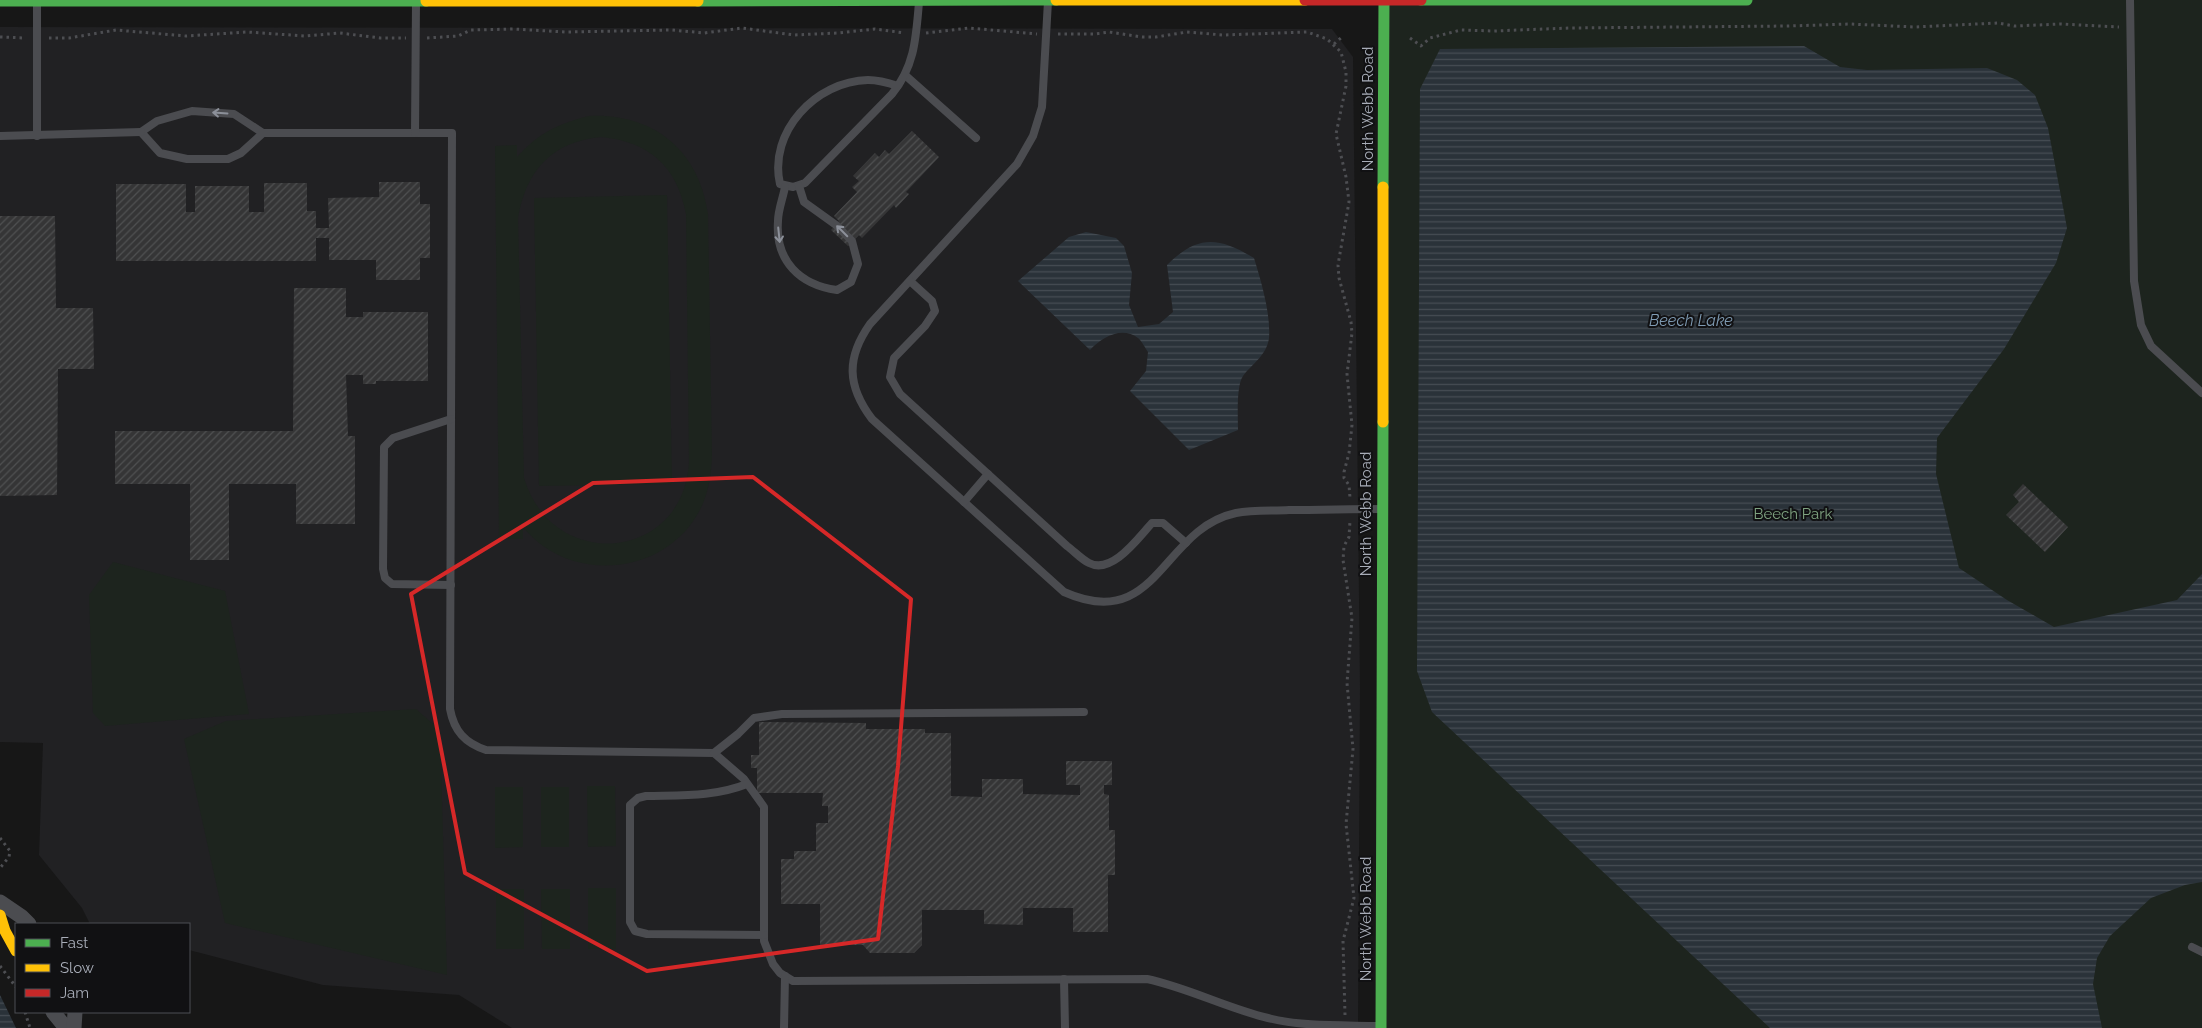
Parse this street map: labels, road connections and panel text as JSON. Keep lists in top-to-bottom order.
{
  "streets": {
    "main road": ["North Webb Road"]
  },
  "water": ["Beech Lake"],
  "parks": ["Beech Park"],
  "legend": ["Fast", "Slow", "Jam"]
}
